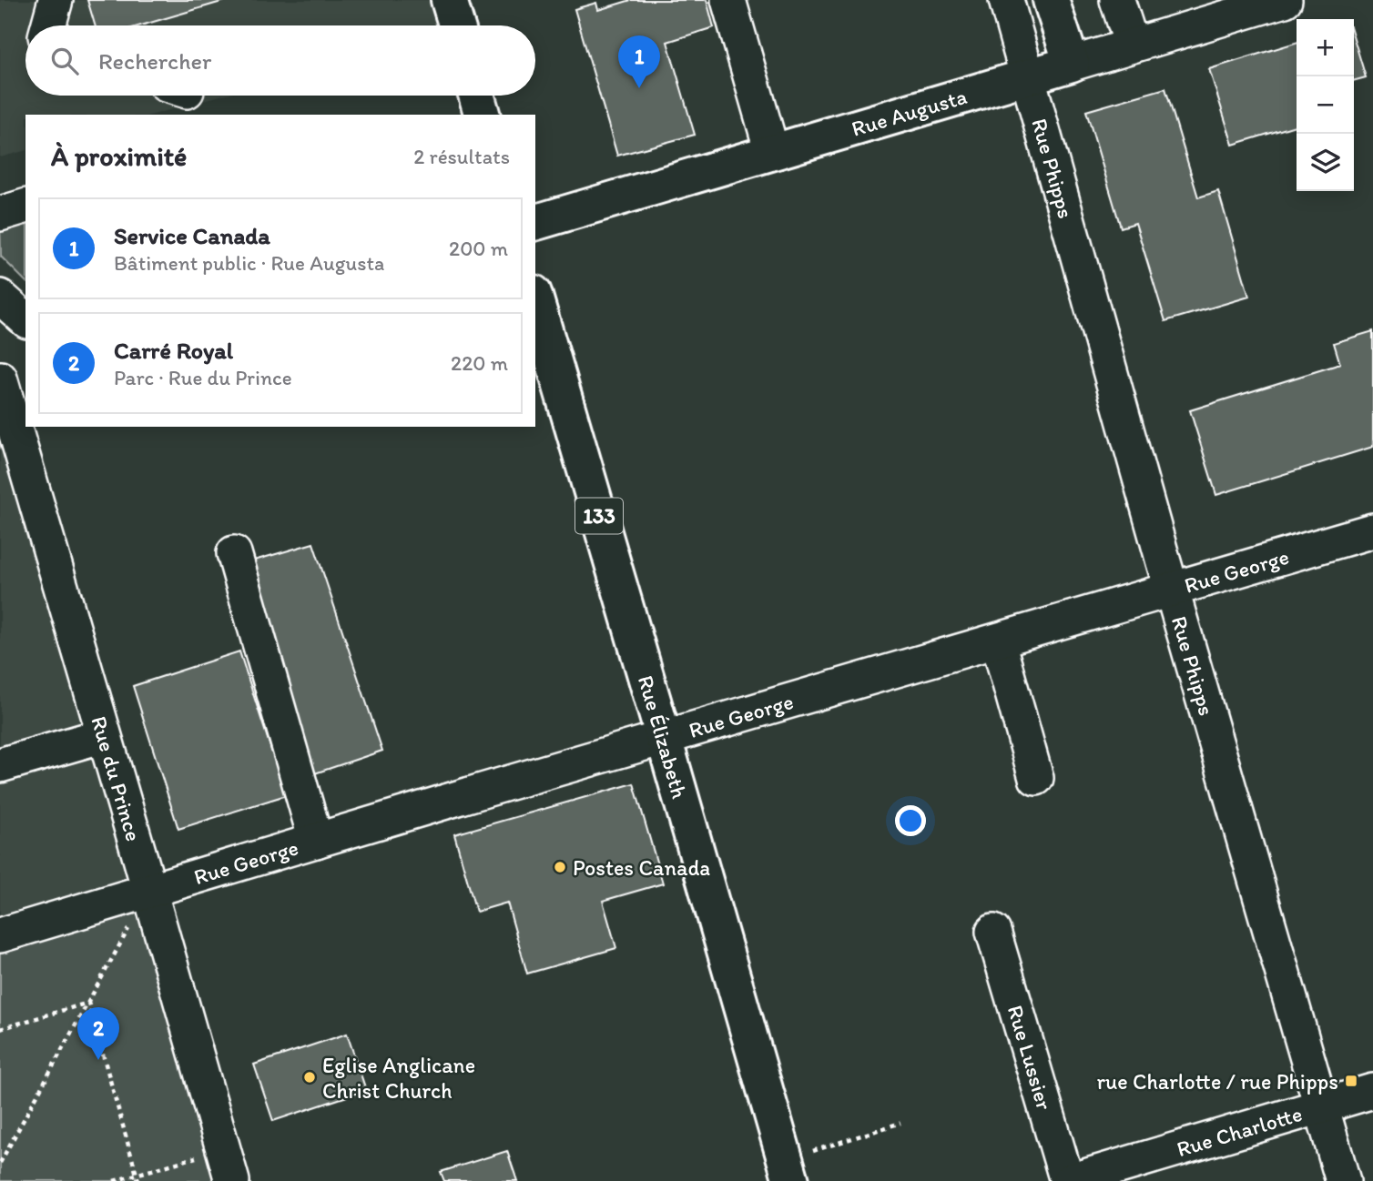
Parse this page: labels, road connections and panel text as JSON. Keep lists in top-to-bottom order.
{
  "streets": {
    "main road": ["Rue Augusta", "133", "Rue Élizabeth"],
    "street": [
      "Rue Phipps",
      "Rue George",
      "Rue du Prince",
      "Rue Lussier",
      "Rue Charlotte"
    ]
  },
  "crossings": [
    ["Rue Augusta", "Rue Phipps"],
    ["Rue Phipps", "Rue George"],
    ["Rue Phipps", "Rue Charlotte"],
    ["Rue George", "Rue Élizabeth"],
    ["Rue George", "Rue du Prince"],
    ["Rue Lussier", "Rue Charlotte"]
  ],
  "places": {
    "other": ["Postes Canada", "Eglise Anglicane Christ Church"],
    "transit": ["rue Charlotte / rue Phipps"]
  },
  "page": {
    "map_buttons": ["+", "−"],
    "search": "Rechercher",
    "pins": ["1", "2"],
    "heading": ["À proximité", "2 résultats"],
    "list": [
      {
        "mark": "1",
        "name": "Service Canada",
        "note": "Bâtiment public · Rue Augusta",
        "value": "200 m"
      },
      {
        "mark": "2",
        "name": "Carré Royal",
        "note": "Parc · Rue du Prince",
        "value": "220 m"
      }
    ]
  }
}
